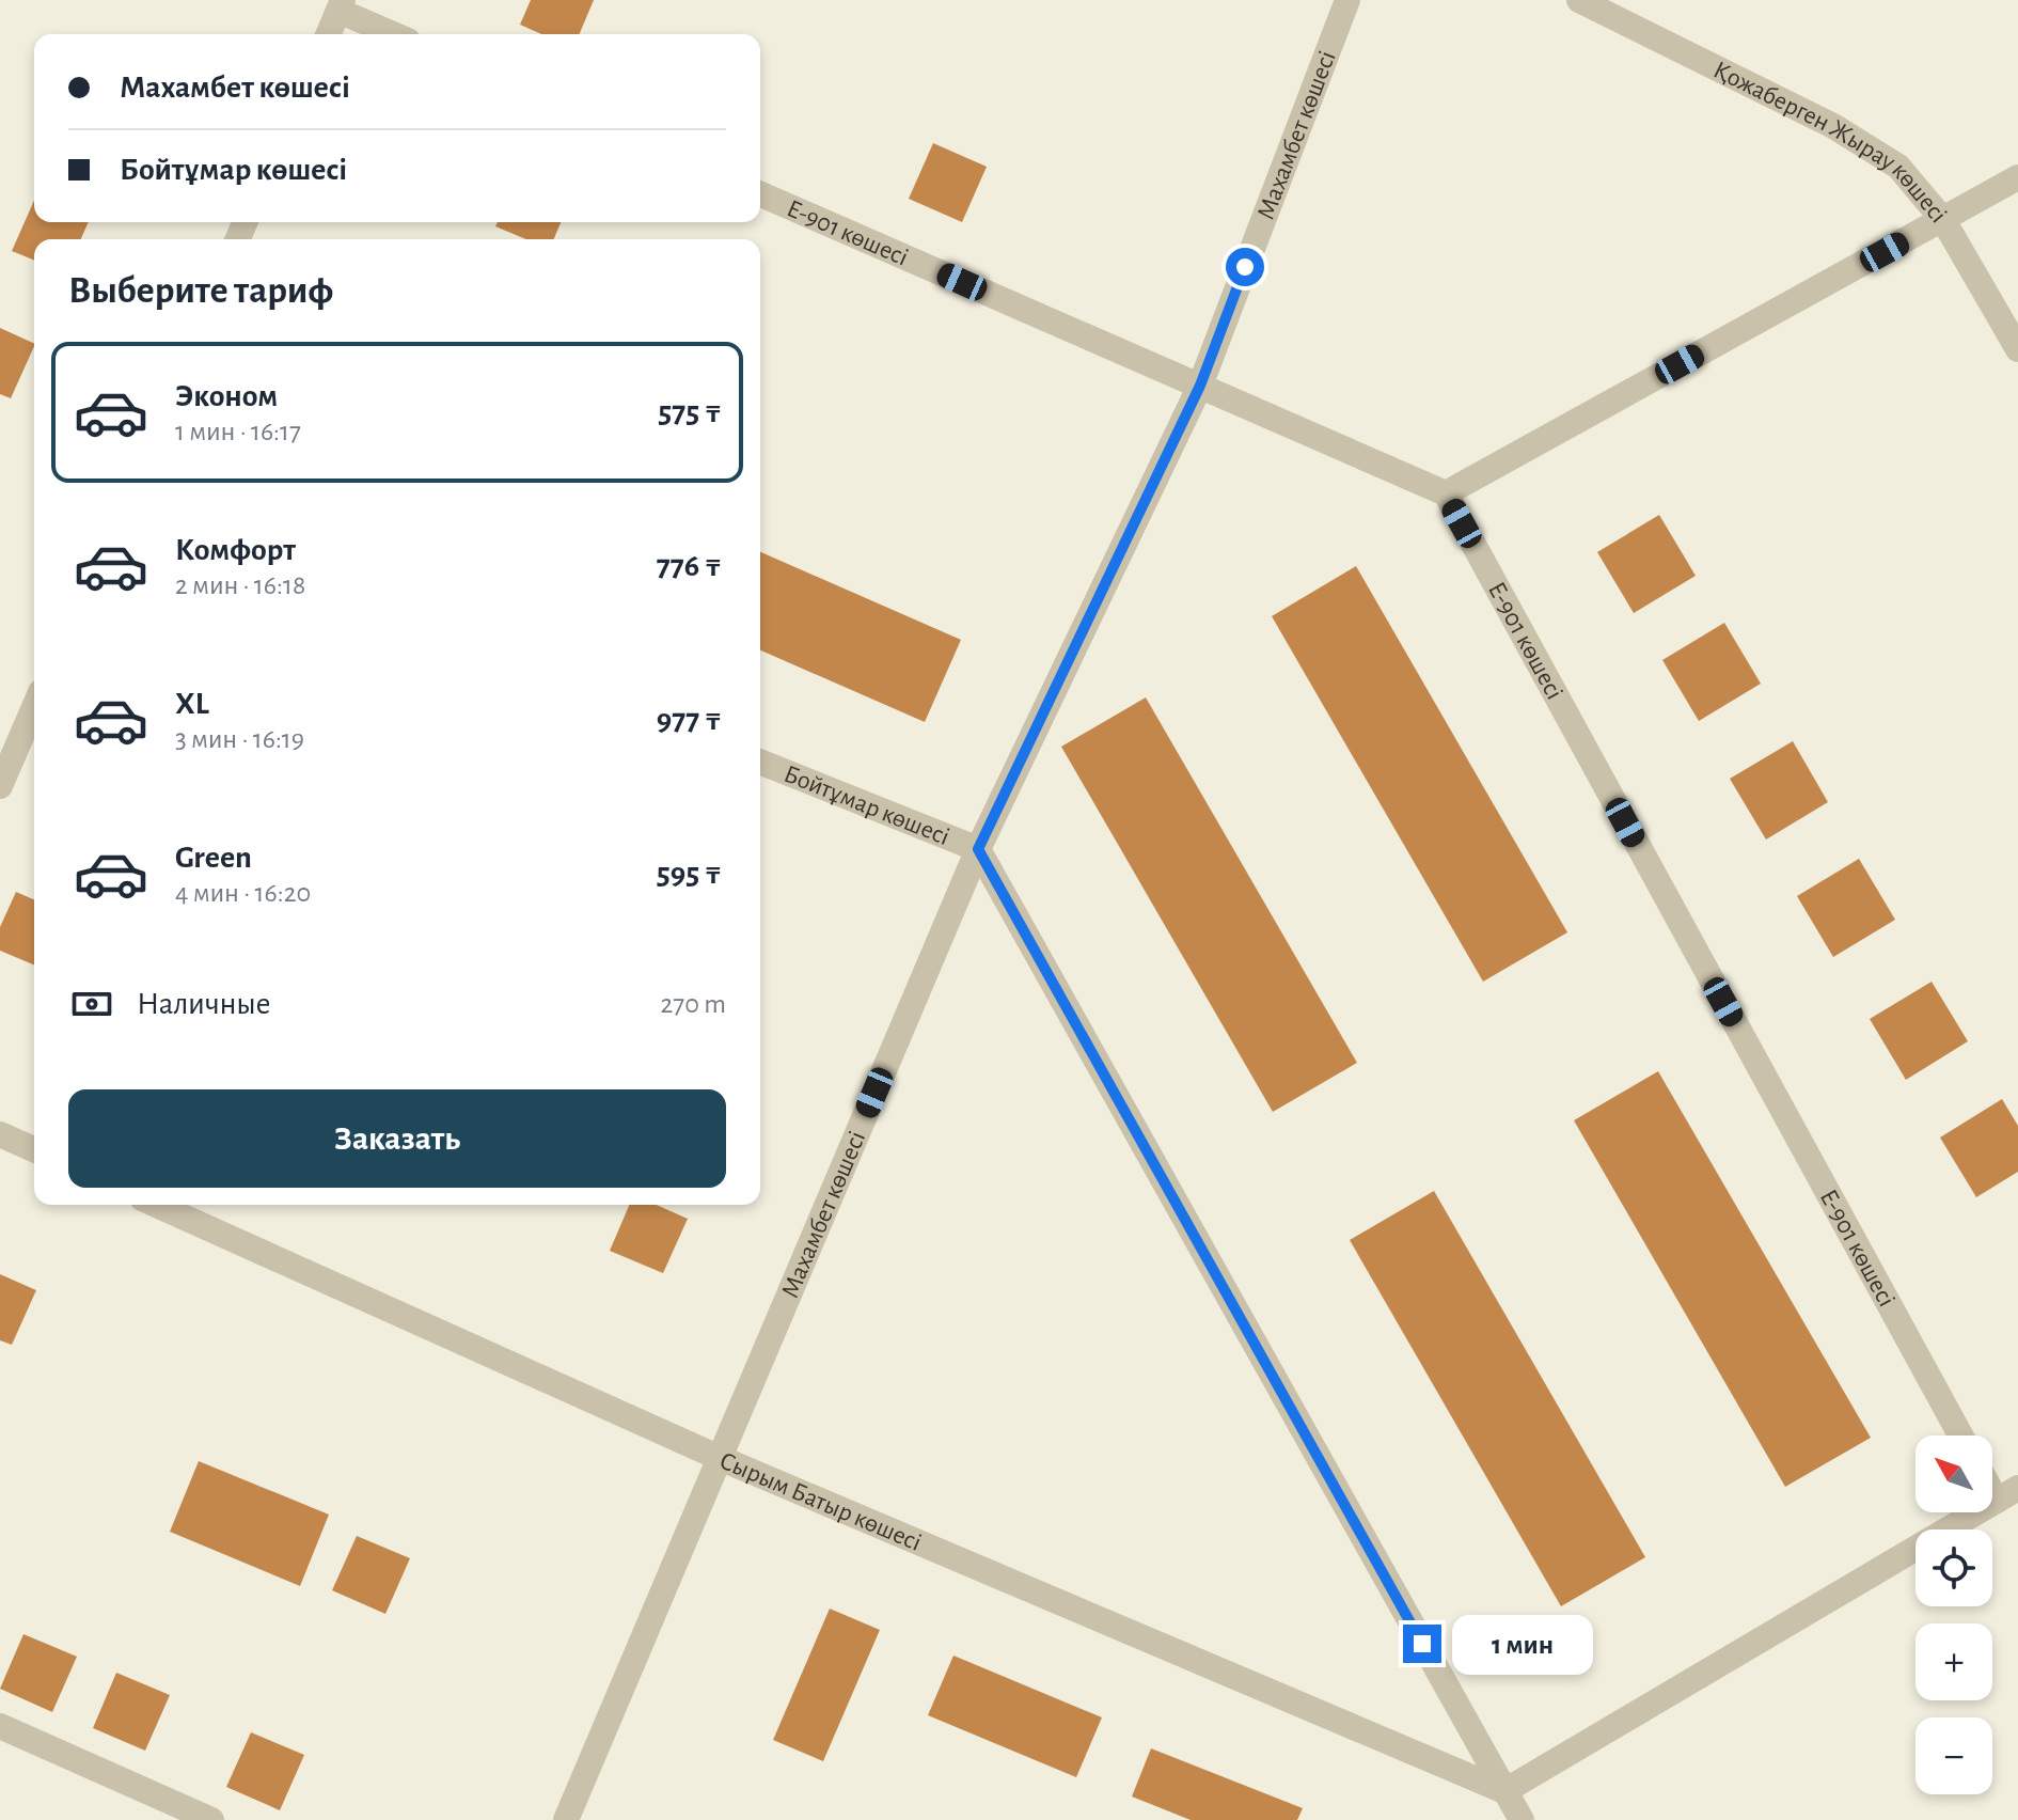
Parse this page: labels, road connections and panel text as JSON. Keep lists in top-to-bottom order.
{
  "streets": {
    "street": [
      "Махамбет көшесі",
      "Қожаберген Жырау көшесі",
      "Е-901 көшесі",
      "Бойтұмар көшесі",
      "Сырым Батыр көшесі"
    ]
  },
  "crossings": [
    ["Махамбет көшесі", "Е-901 көшесі"],
    ["Махамбет көшесі", "Бойтұмар көшесі"],
    ["Махамбет көшесі", "Сырым Батыр көшесі"],
    ["Бойтұмар көшесі", "Сырым Батыр көшесі"]
  ],
  "north": "top left",
  "page": {
    "banner": ["Махамбет көшесі", "Бойтұмар көшесі"],
    "heading": "Выберите тариф",
    "list": [
      {
        "name": "Эконом",
        "note": "1 мин · 16:17",
        "value": "575 ₸"
      },
      {
        "name": "Комфорт",
        "note": "2 мин · 16:18",
        "value": "776 ₸"
      },
      {
        "name": "XL",
        "note": "3 мин · 16:19",
        "value": "977 ₸"
      },
      {
        "name": "Green",
        "note": "4 мин · 16:20",
        "value": "595 ₸"
      }
    ],
    "pay": ["Наличные", "270 m"],
    "buttons": "Заказать",
    "map_buttons": ["+", "−"],
    "bubble": "1 мин"
  }
}
